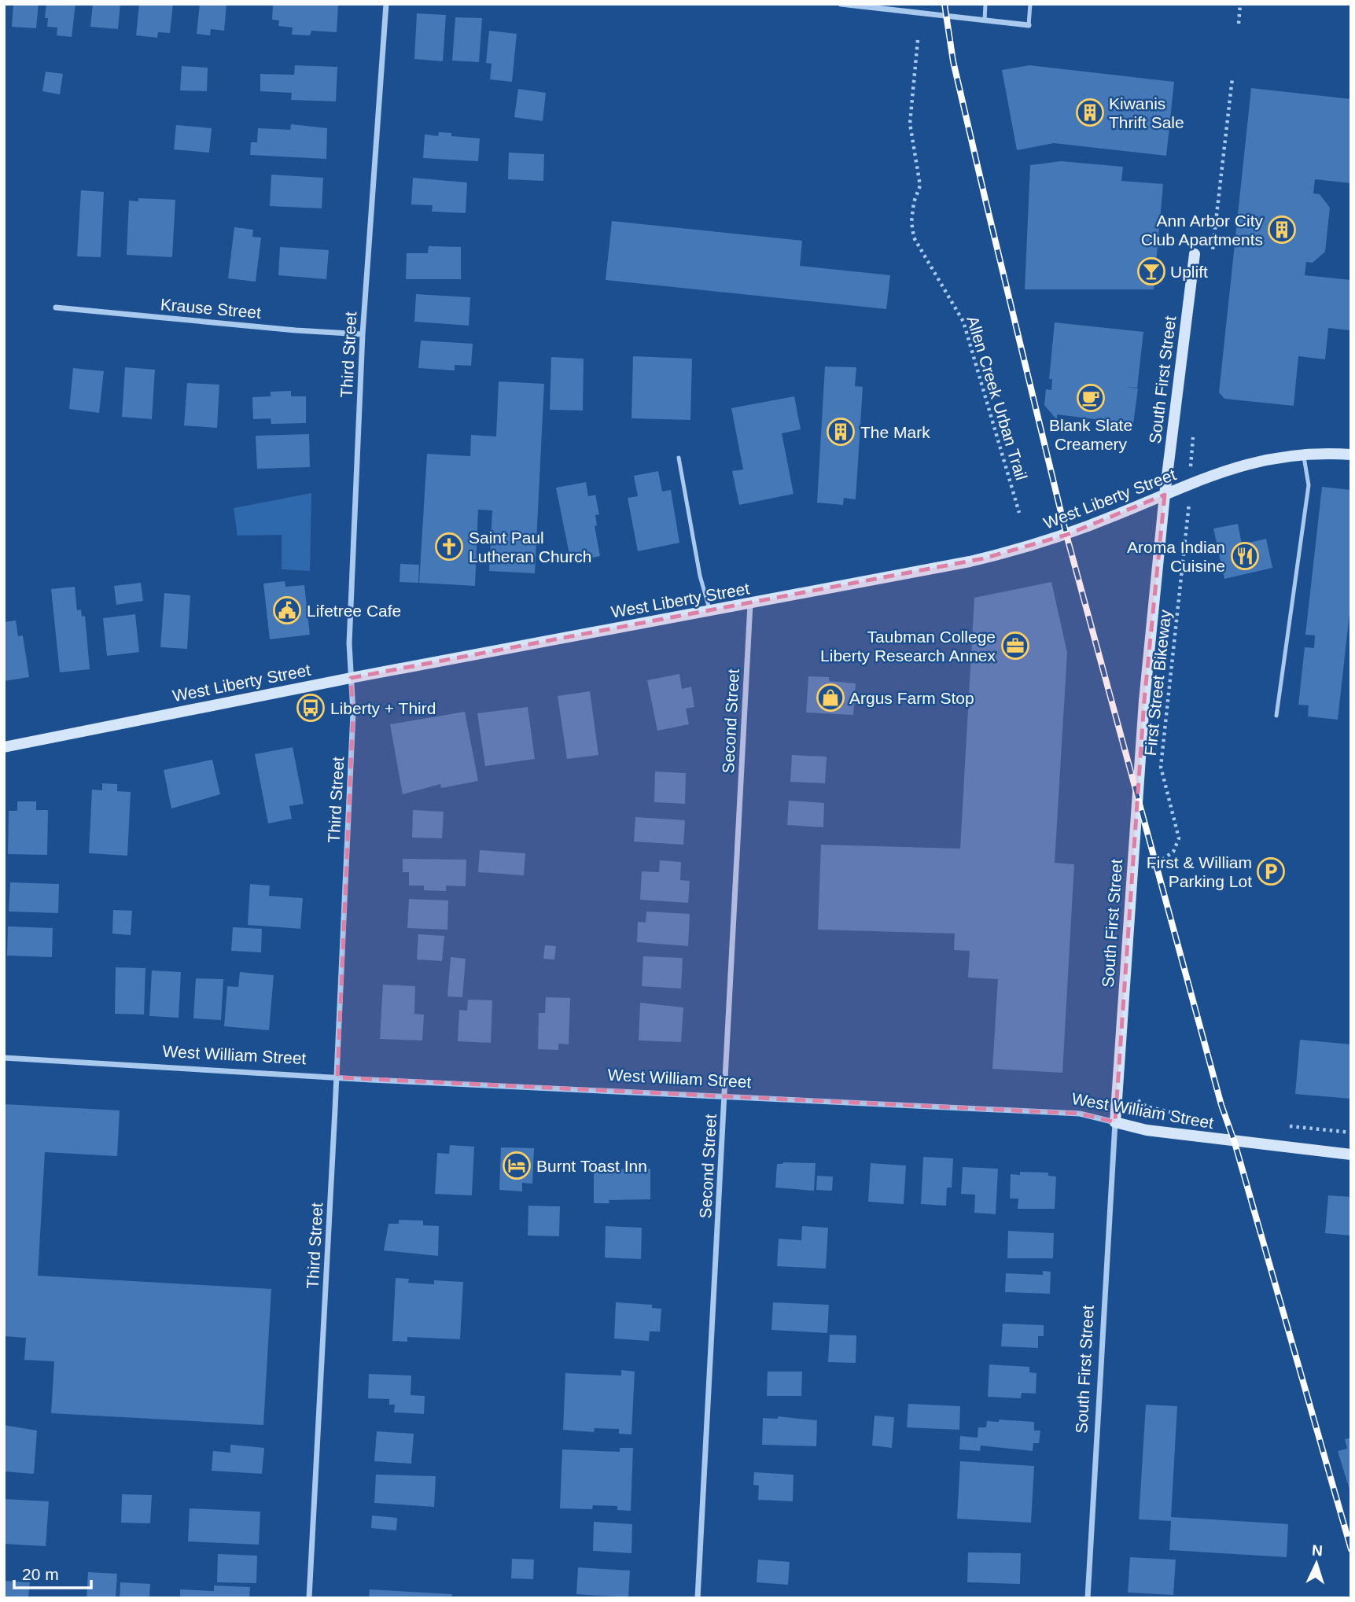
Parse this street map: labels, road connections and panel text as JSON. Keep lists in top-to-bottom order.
{
  "streets": {
    "main road": ["South First Street", "West Liberty Street", "West William Street"],
    "street": ["Krause Street", "Third Street", "Second Street"],
    "path": ["Allen Creek Urban Trail", "First Street Bikeway"]
  },
  "crossings": [
    ["Krause Street", "Third Street"],
    ["Third Street", "West Liberty Street"],
    ["Third Street", "West William Street"],
    ["South First Street", "West Liberty Street"],
    ["South First Street", "West William Street"],
    ["West Liberty Street", "Second Street"],
    ["Second Street", "West William Street"]
  ],
  "places": {
    "building": ["Kiwanis Thrift Sale", "Ann Arbor City Club Apartments", "The Mark"],
    "bar": ["Uplift"],
    "cafe": ["Blank Slate Creamery"],
    "church": ["Saint Paul Lutheran Church"],
    "restaurant": ["Aroma Indian Cuisine"],
    "public building": ["Lifetree Cafe"],
    "office": ["Taubman College Liberty Research Annex"],
    "shop": ["Argus Farm Stop"],
    "bus stop": ["Liberty + Third"],
    "parking": ["First & William Parking Lot"],
    "hotel": ["Burnt Toast Inn"]
  },
  "scale_bar": "20 m",
  "north": "top"
}
